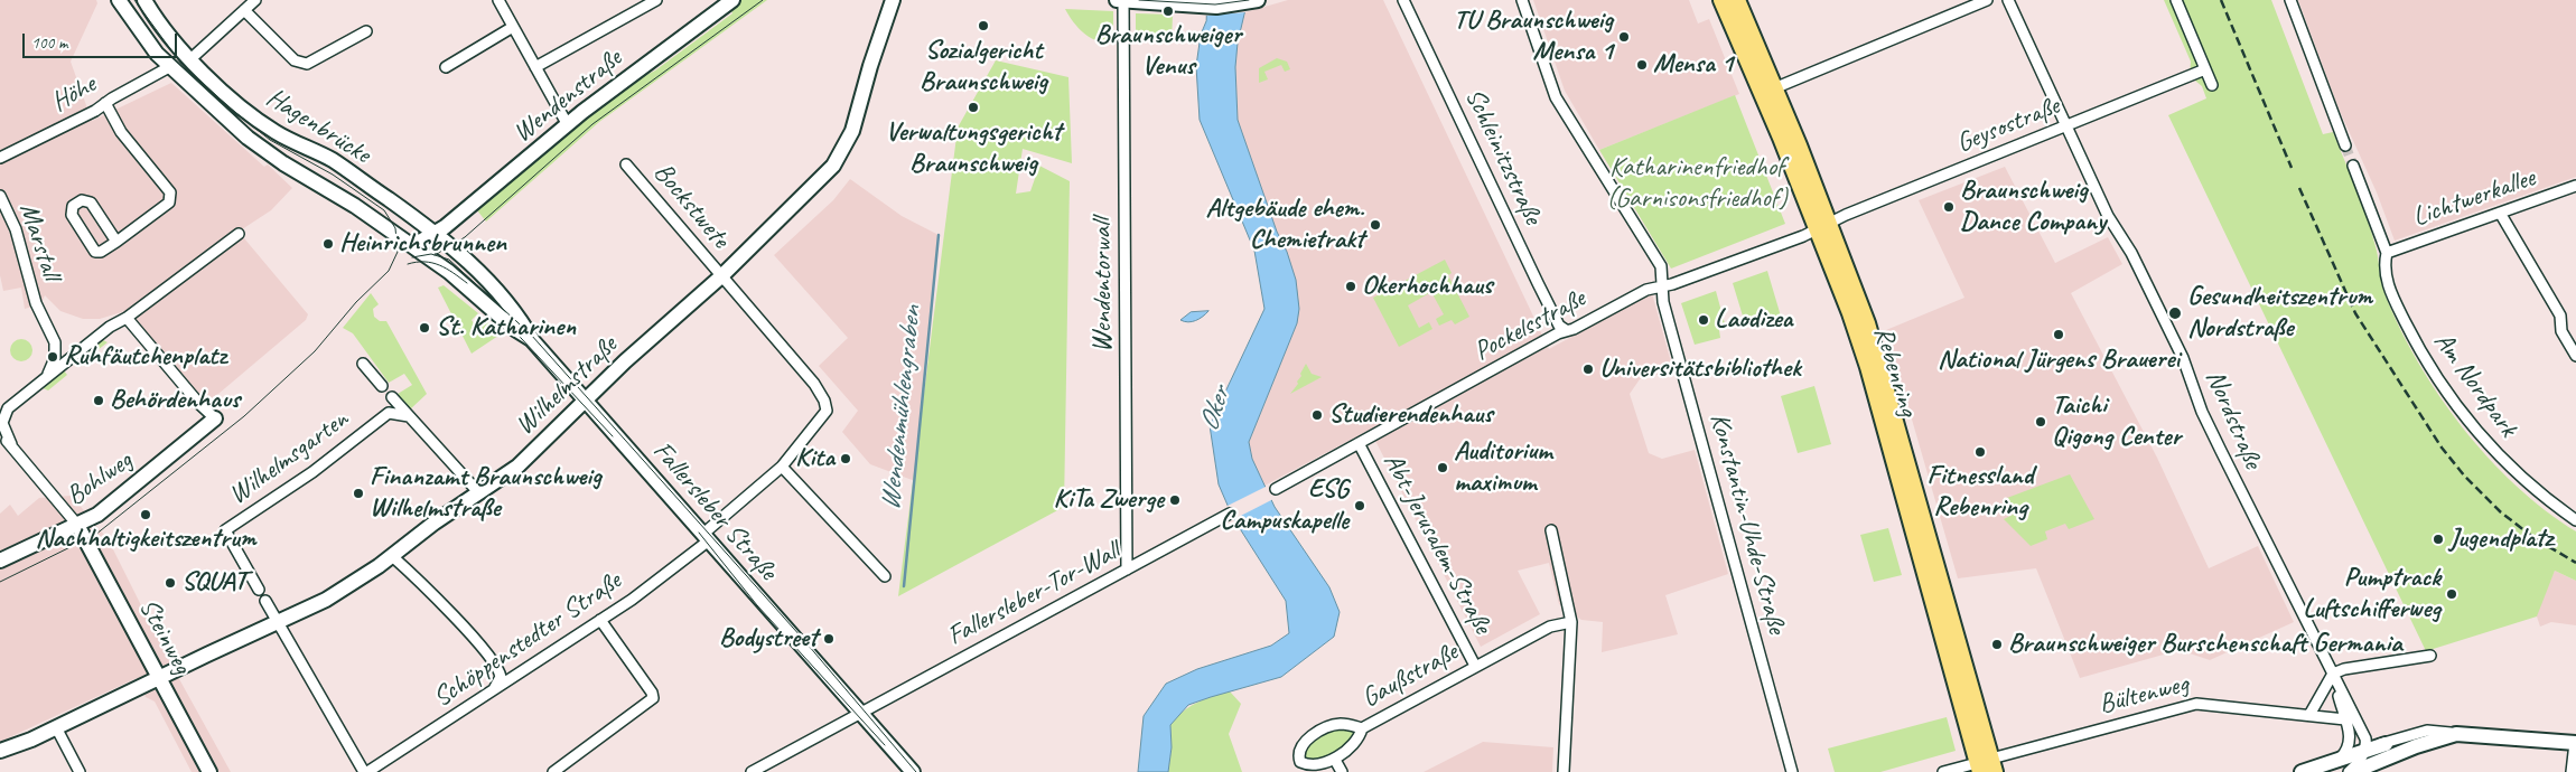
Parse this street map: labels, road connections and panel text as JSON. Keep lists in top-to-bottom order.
{
  "streets": {
    "main road": [
      "Wendenstraße",
      "Hagenbrücke",
      "Rebenring",
      "Wilhelmstraße",
      "Bohlweg",
      "Fallersleber Straße",
      "Steinweg"
    ],
    "street": [
      "Höhe",
      "Geysostraße",
      "Schleinitzstraße",
      "Lichtwerkallee",
      "Bockstwete",
      "Marstall",
      "Wendentorwall",
      "Pockelsstraße",
      "Am Nordpark",
      "Nordstraße",
      "Wilhelmsgarten",
      "Konstantin-Uhde-Straße",
      "Abt-Jerusalem-Straße",
      "Fallersleber-Tor-Wall",
      "Schöppenstedter Straße",
      "Gaußstraße",
      "Bültenweg"
    ]
  },
  "crossings": [
    ["Höhe", "Hagenbrücke"],
    ["Wendenstraße", "Hagenbrücke"],
    ["Wendenstraße", "Fallersleber Straße"],
    ["Geysostraße", "Pockelsstraße"],
    ["Geysostraße", "Rebenring"],
    ["Geysostraße", "Nordstraße"],
    ["Hagenbrücke", "Fallersleber Straße"],
    ["Schleinitzstraße", "Pockelsstraße"],
    ["Lichtwerkallee", "Am Nordpark"],
    ["Bockstwete", "Wilhelmstraße"],
    ["Bockstwete", "Schöppenstedter Straße"],
    ["Wendentorwall", "Fallersleber-Tor-Wall"],
    ["Pockelsstraße", "Rebenring"],
    ["Pockelsstraße", "Konstantin-Uhde-Straße"],
    ["Pockelsstraße", "Abt-Jerusalem-Straße"],
    ["Rebenring", "Bültenweg"],
    ["Wilhelmstraße", "Fallersleber Straße"],
    ["Wilhelmstraße", "Steinweg"],
    ["Nordstraße", "Bültenweg"],
    ["Bohlweg", "Steinweg"],
    ["Fallersleber Straße", "Fallersleber-Tor-Wall"],
    ["Fallersleber Straße", "Schöppenstedter Straße"],
    ["Abt-Jerusalem-Straße", "Gaußstraße"]
  ],
  "water": ["Wendenmühlengraben", "Oker"],
  "parks": ["Katharinenfriedhof (Garnisonsfriedhof)"],
  "places": [
    "Braunschweiger Venus",
    "Sozialgericht Braunschweig",
    "TU Braunschweig Mensa 1",
    "Mensa 1",
    "Verwaltungsgericht Braunschweig",
    "Braunschweig Dance Company",
    "Altgebäude ehem. Chemietrakt",
    "Heinrichsbrunnen",
    "Okerhochhaus",
    "Gesundheitszentrum Nordstraße",
    "Laodizea",
    "St. Katharinen",
    "National Jürgens Brauerei",
    "Ruhfäutchenplatz",
    "Universitätsbibliothek",
    "Behördenhaus",
    "Studierendenhaus",
    "Taichi Qigong Center",
    "Fitnessland Rebenring",
    "Kita",
    "Auditorium maximum",
    "Finanzamt Braunschweig Wilhelmstraße",
    "KiTa Zwerge",
    "ESG Campuskapelle",
    "Nachhaltigkeitszentrum",
    "Jugendplatz",
    "SQUAT",
    "Pumptrack Luftschifferweg",
    "Bodystreet",
    "Braunschweiger Burschenschaft Germania"
  ],
  "scale_bar": "100 m"
}
